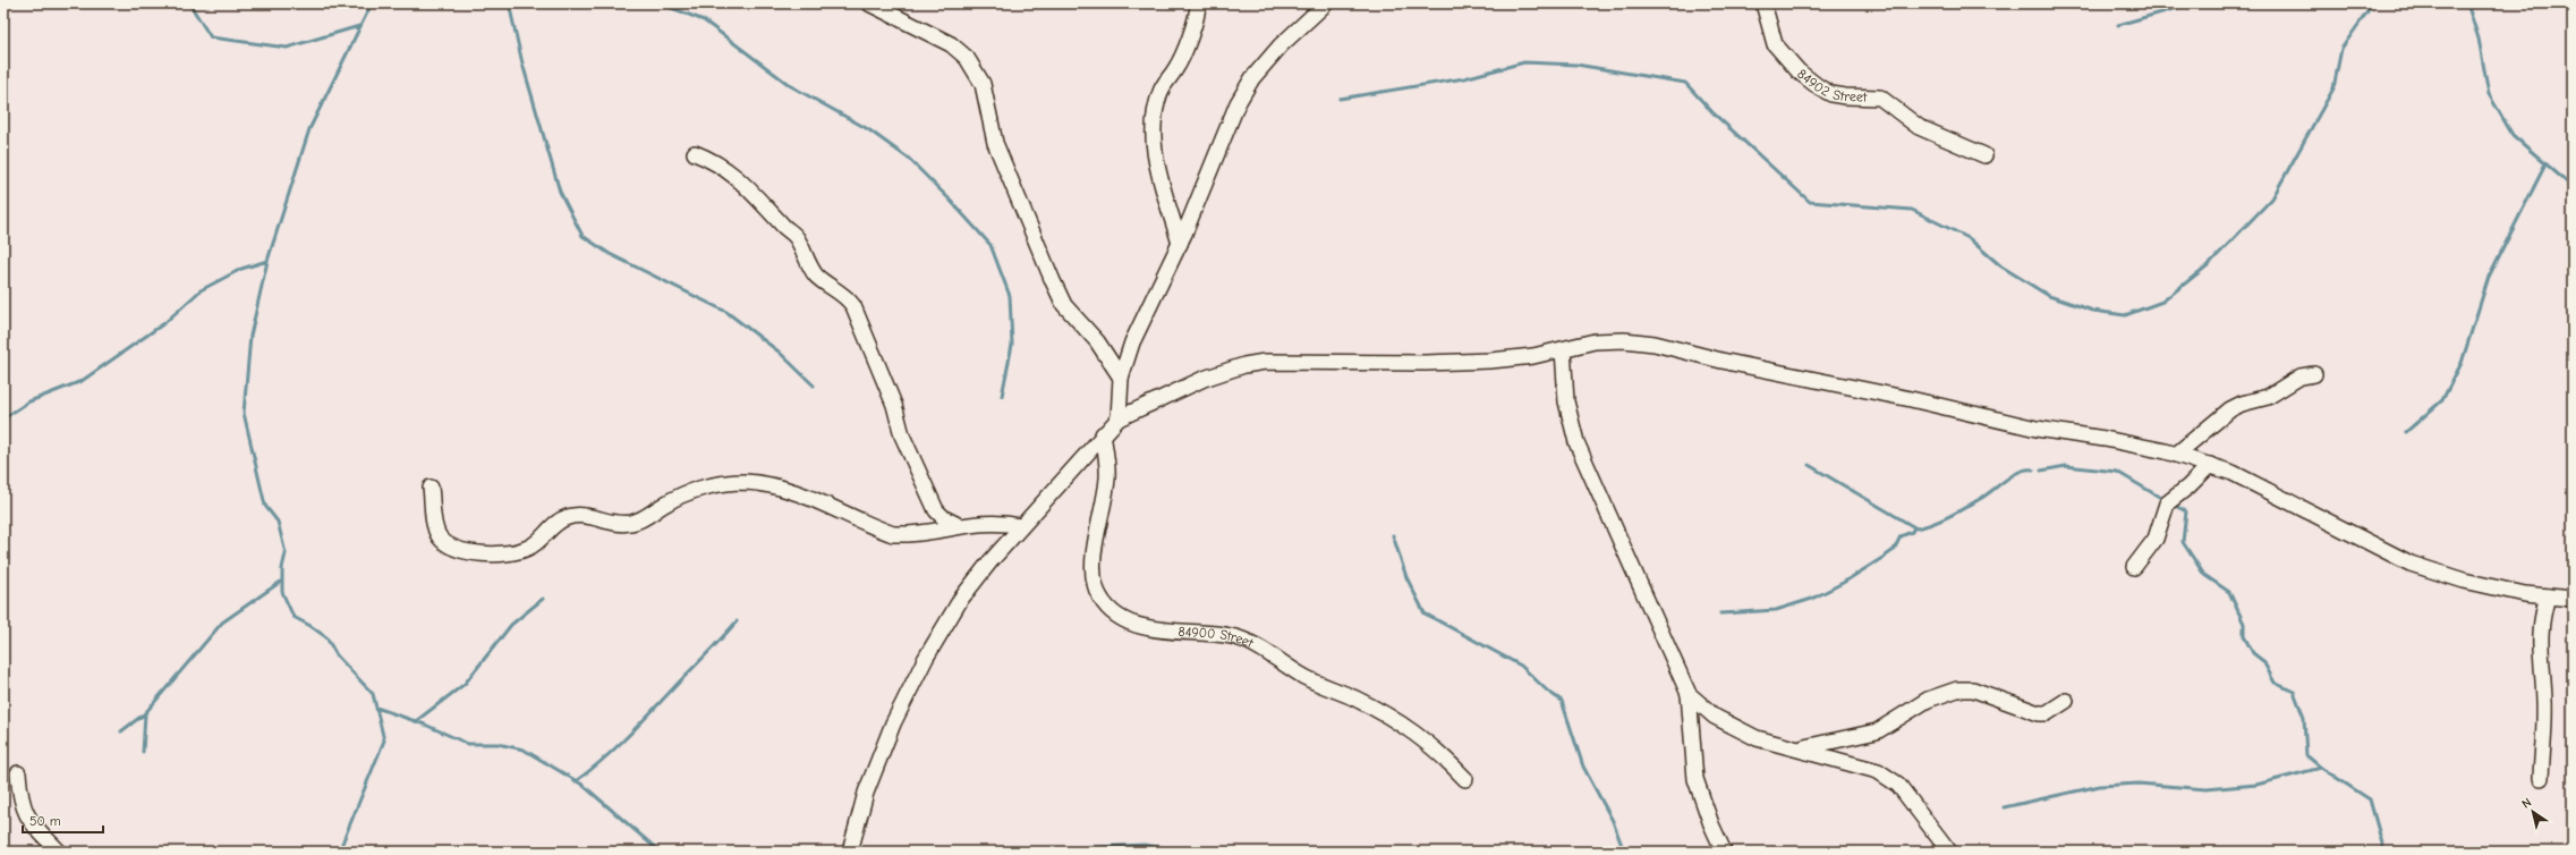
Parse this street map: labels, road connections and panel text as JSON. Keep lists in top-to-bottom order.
{
  "streets": {
    "street": ["84902 Street", "84900 Street"]
  },
  "scale_bar": "50 m",
  "north": "top left"
}
